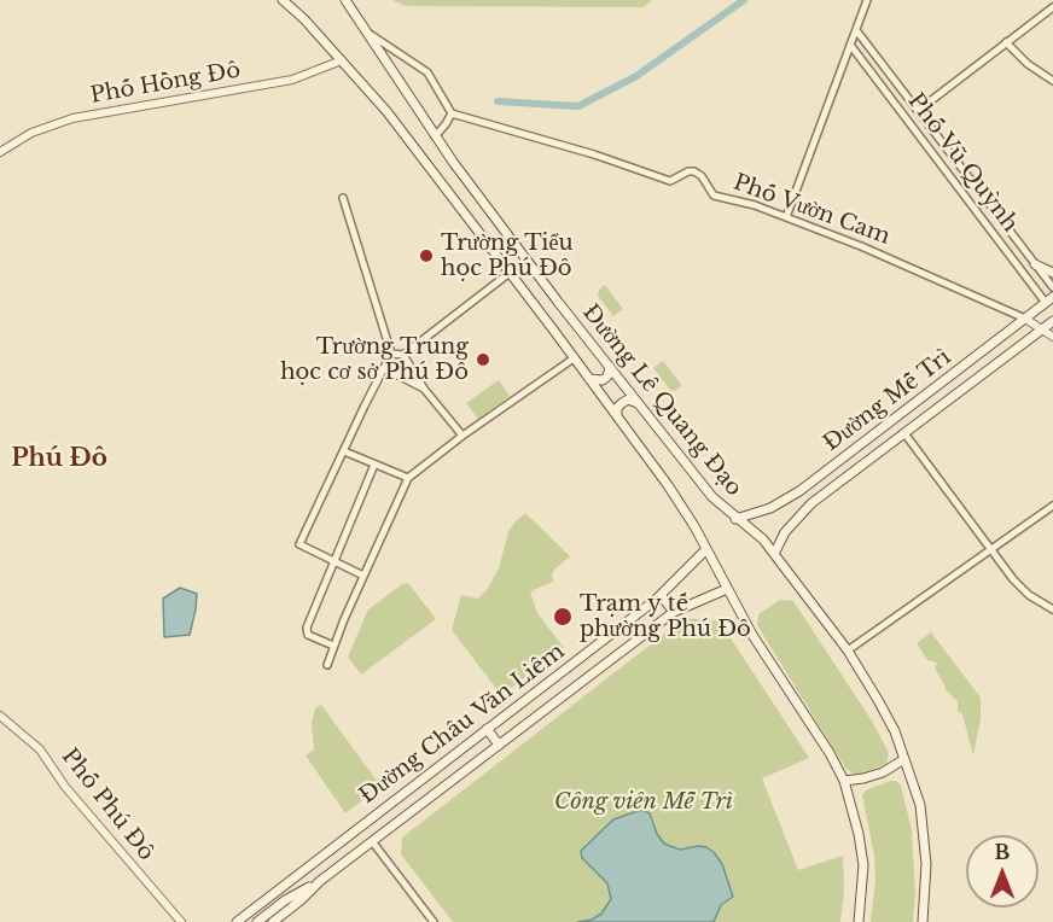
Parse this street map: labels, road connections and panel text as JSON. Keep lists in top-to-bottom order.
{
  "streets": {
    "main road": ["Đường Lê Quang Đạo", "Đường Mễ Trì", "Đường Châu Văn Liêm"],
    "street": [
      "Phố Hồng Đô",
      "Phố Vũ Quỳnh",
      "Phố Vườn Cam",
      "Phố Phú Đô"
    ]
  },
  "crossings": [
    ["Phố Hồng Đô", "Đường Lê Quang Đạo"],
    ["Phố Vũ Quỳnh", "Đường Mễ Trì"],
    ["Phố Vườn Cam", "Đường Mễ Trì"],
    ["Đường Lê Quang Đạo", "Đường Mễ Trì"],
    ["Đường Lê Quang Đạo", "Đường Châu Văn Liêm"]
  ],
  "districts": ["Phú Đô"],
  "parks": ["Công viên Mễ Trì"],
  "places": ["Trường Tiểu học Phú Đô", "Trường Trung học cơ sở Phú Đô", "Trạm y tế phường Phú Đô"],
  "north": "top"
}
